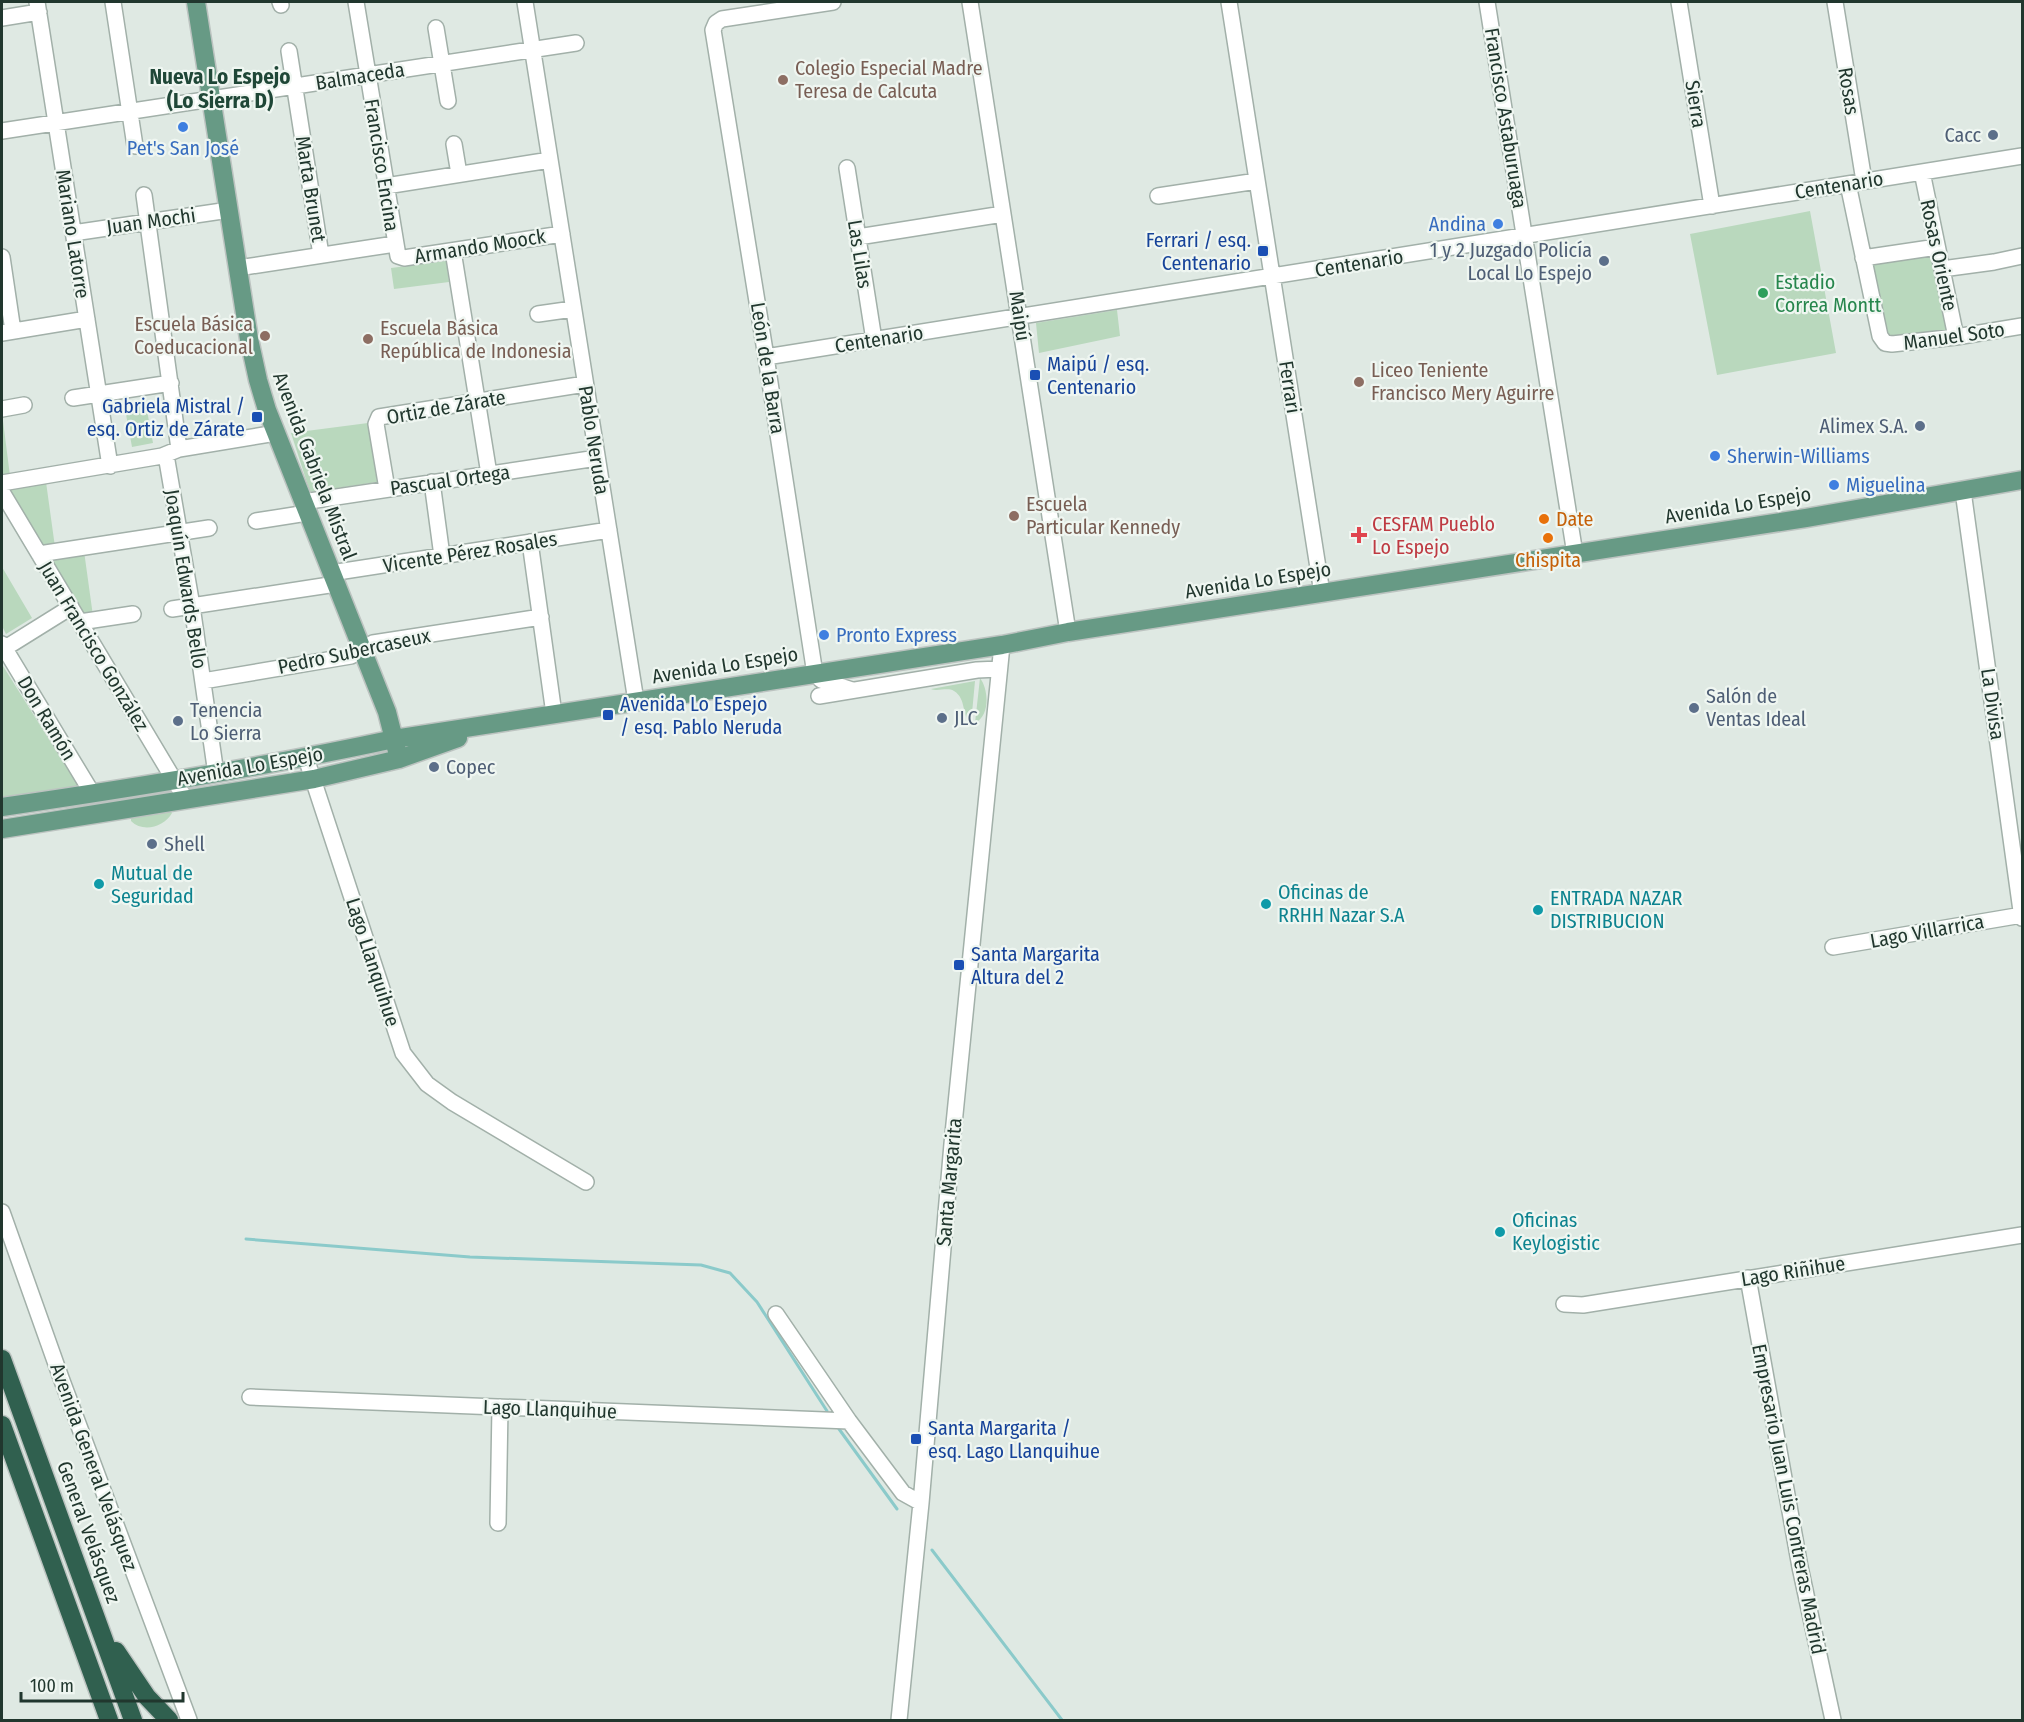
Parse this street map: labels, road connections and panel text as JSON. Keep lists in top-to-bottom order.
{
  "streets": {
    "highway": ["General Velásquez"],
    "main road": ["Avenida Gabriela Mistral", "Avenida Lo Espejo"],
    "street": [
      "Balmaceda",
      "Rosas",
      "Sierra",
      "Francisco Astaburuaga",
      "Francisco Encina",
      "Centenario",
      "Marta Brunet",
      "Juan Mochi",
      "Mariano Latorre",
      "Armando Moock",
      "Las Lilas",
      "Rosas Oriente",
      "Maipú",
      "Manuel Soto",
      "León de la Barra",
      "Ferrari",
      "Ortiz de Zárate",
      "Pablo Neruda",
      "Pascual Ortega",
      "Vicente Pérez Rosales",
      "Joaquín Edwards Bello",
      "Juan Francisco González",
      "Pedro Subercaseux",
      "La Divisa",
      "Don Ramón",
      "Lago Villarrica",
      "Lago Llanquihue",
      "Santa Margarita",
      "Lago Riñihue",
      "Avenida General Velásquez",
      "Empresario Juan Luis Contreras Madrid"
    ]
  },
  "crossings": [
    ["Balmaceda", "Francisco Encina"],
    ["Balmaceda", "Marta Brunet"],
    ["Balmaceda", "Mariano Latorre"],
    ["Balmaceda", "Pablo Neruda"],
    ["Balmaceda", "Avenida Gabriela Mistral"],
    ["Rosas", "Centenario"],
    ["Sierra", "Centenario"],
    ["Francisco Astaburuaga", "Centenario"],
    ["Francisco Astaburuaga", "Avenida Lo Espejo"],
    ["Francisco Encina", "Armando Moock"],
    ["Centenario", "Las Lilas"],
    ["Centenario", "Rosas Oriente"],
    ["Centenario", "Maipú"],
    ["Centenario", "León de la Barra"],
    ["Centenario", "Ferrari"],
    ["Marta Brunet", "Armando Moock"],
    ["Juan Mochi", "Mariano Latorre"],
    ["Juan Mochi", "Avenida Gabriela Mistral"],
    ["Juan Mochi", "Joaquín Edwards Bello"],
    ["Armando Moock", "Pablo Neruda"],
    ["Armando Moock", "Avenida Gabriela Mistral"],
    ["Rosas Oriente", "Manuel Soto"],
    ["Maipú", "Avenida Lo Espejo"],
    ["León de la Barra", "Avenida Lo Espejo"],
    ["Ferrari", "Avenida Lo Espejo"],
    ["Ortiz de Zárate", "Pablo Neruda"],
    ["Ortiz de Zárate", "Pascual Ortega"],
    ["Pablo Neruda", "Pascual Ortega"],
    ["Pablo Neruda", "Avenida Lo Espejo"],
    ["Pablo Neruda", "Vicente Pérez Rosales"],
    ["Avenida Gabriela Mistral", "Pascual Ortega"],
    ["Avenida Gabriela Mistral", "Avenida Lo Espejo"],
    ["Avenida Gabriela Mistral", "Vicente Pérez Rosales"],
    ["Avenida Gabriela Mistral", "Pedro Subercaseux"],
    ["Avenida Lo Espejo", "Joaquín Edwards Bello"],
    ["Avenida Lo Espejo", "Juan Francisco González"],
    ["Avenida Lo Espejo", "La Divisa"],
    ["Avenida Lo Espejo", "Don Ramón"],
    ["Avenida Lo Espejo", "Lago Llanquihue"],
    ["Avenida Lo Espejo", "Santa Margarita"],
    ["Vicente Pérez Rosales", "Joaquín Edwards Bello"],
    ["Joaquín Edwards Bello", "Pedro Subercaseux"],
    ["La Divisa", "Lago Villarrica"],
    ["Lago Riñihue", "Empresario Juan Luis Contreras Madrid"]
  ],
  "districts": ["Nueva Lo Espejo (Lo Sierra D)"],
  "places": {
    "other": [
      "Colegio Especial Madre Teresa de Calcuta",
      "Pet's San José",
      "Cacc",
      "Andina",
      "1 y 2 Juzgado Policía Local Lo Espejo",
      "Estadio Correa Montt",
      "Escuela Básica Coeducacional",
      "Escuela Básica República de Indonesia",
      "Liceo Teniente Francisco Mery Aguirre",
      "Alimex S.A.",
      "Sherwin-Williams",
      "Miguelina",
      "Escuela Particular Kennedy",
      "Date",
      "Chispita",
      "Pronto Express",
      "Salón de Ventas Ideal",
      "JLC",
      "Tenencia Lo Sierra",
      "Copec",
      "Shell",
      "Mutual de Seguridad",
      "Oficinas de RRHH Nazar S.A",
      "ENTRADA NAZAR DISTRIBUCION",
      "Oficinas Keylogistic"
    ],
    "transit": [
      "Ferrari / esq. Centenario",
      "Maipú / esq. Centenario",
      "Gabriela Mistral / esq. Ortiz de Zárate",
      "Avenida Lo Espejo / esq. Pablo Neruda",
      "Santa Margarita Altura del 2",
      "Santa Margarita / esq. Lago Llanquihue"
    ],
    "health": ["CESFAM Pueblo Lo Espejo"]
  },
  "scale_bar": "100 m"
}
